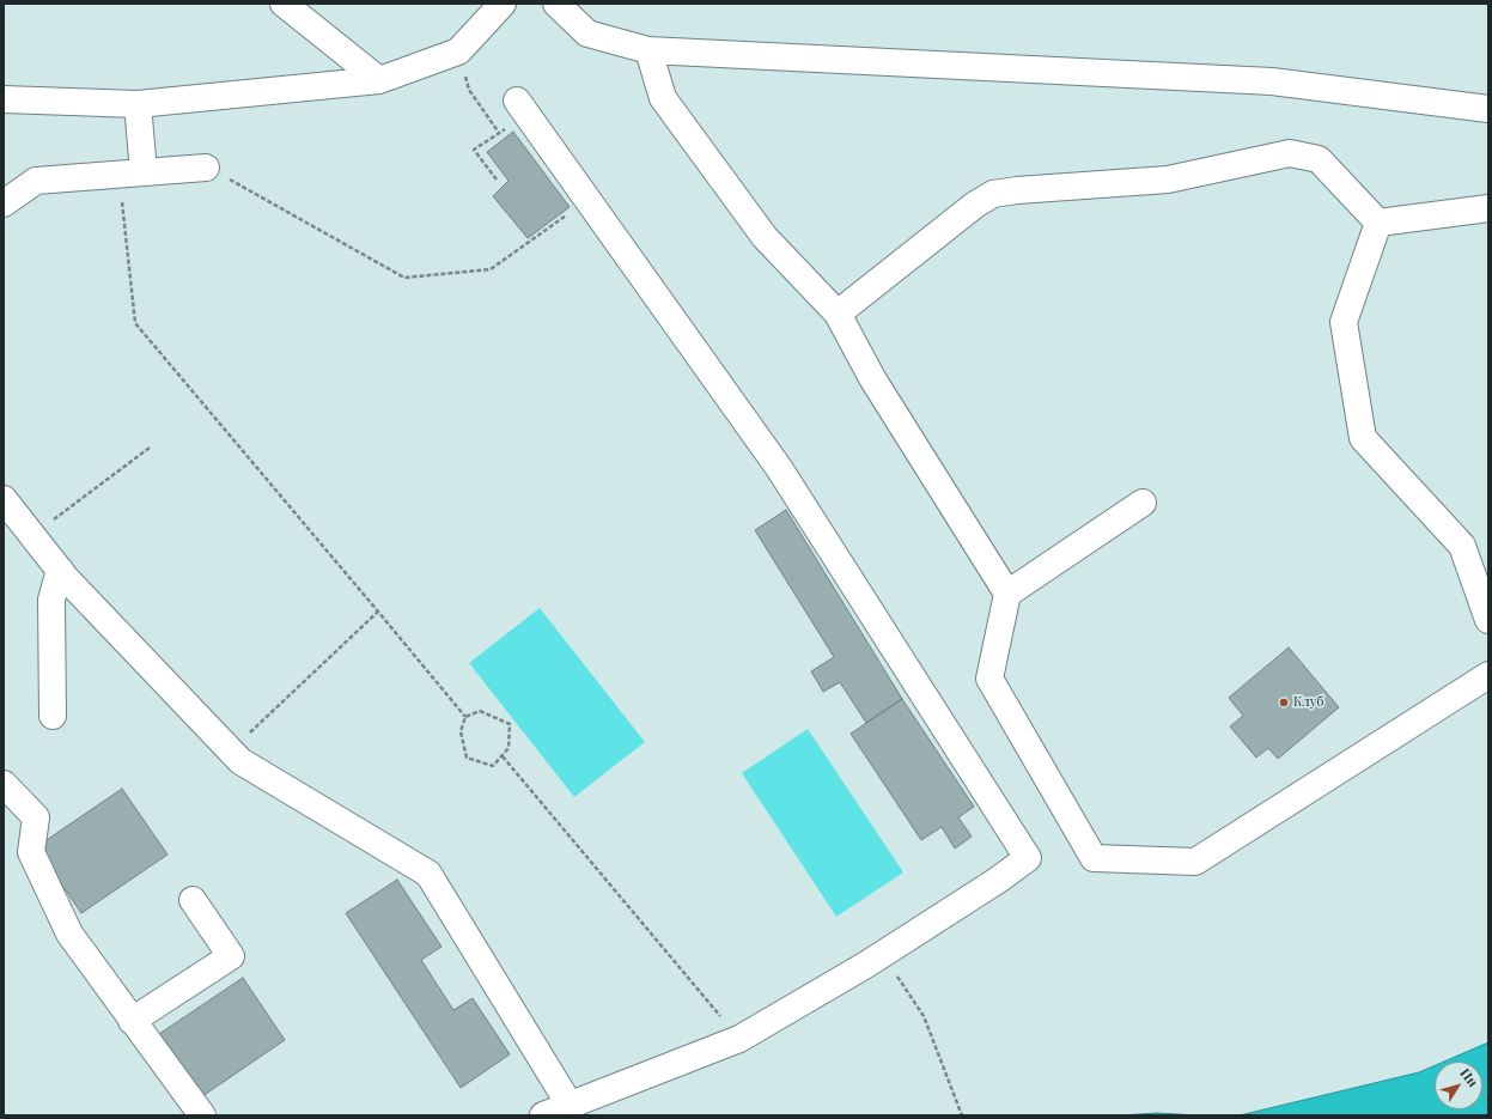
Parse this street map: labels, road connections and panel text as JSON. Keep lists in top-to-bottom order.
{
  "places": ["Клуб"],
  "north": "top right"
}
